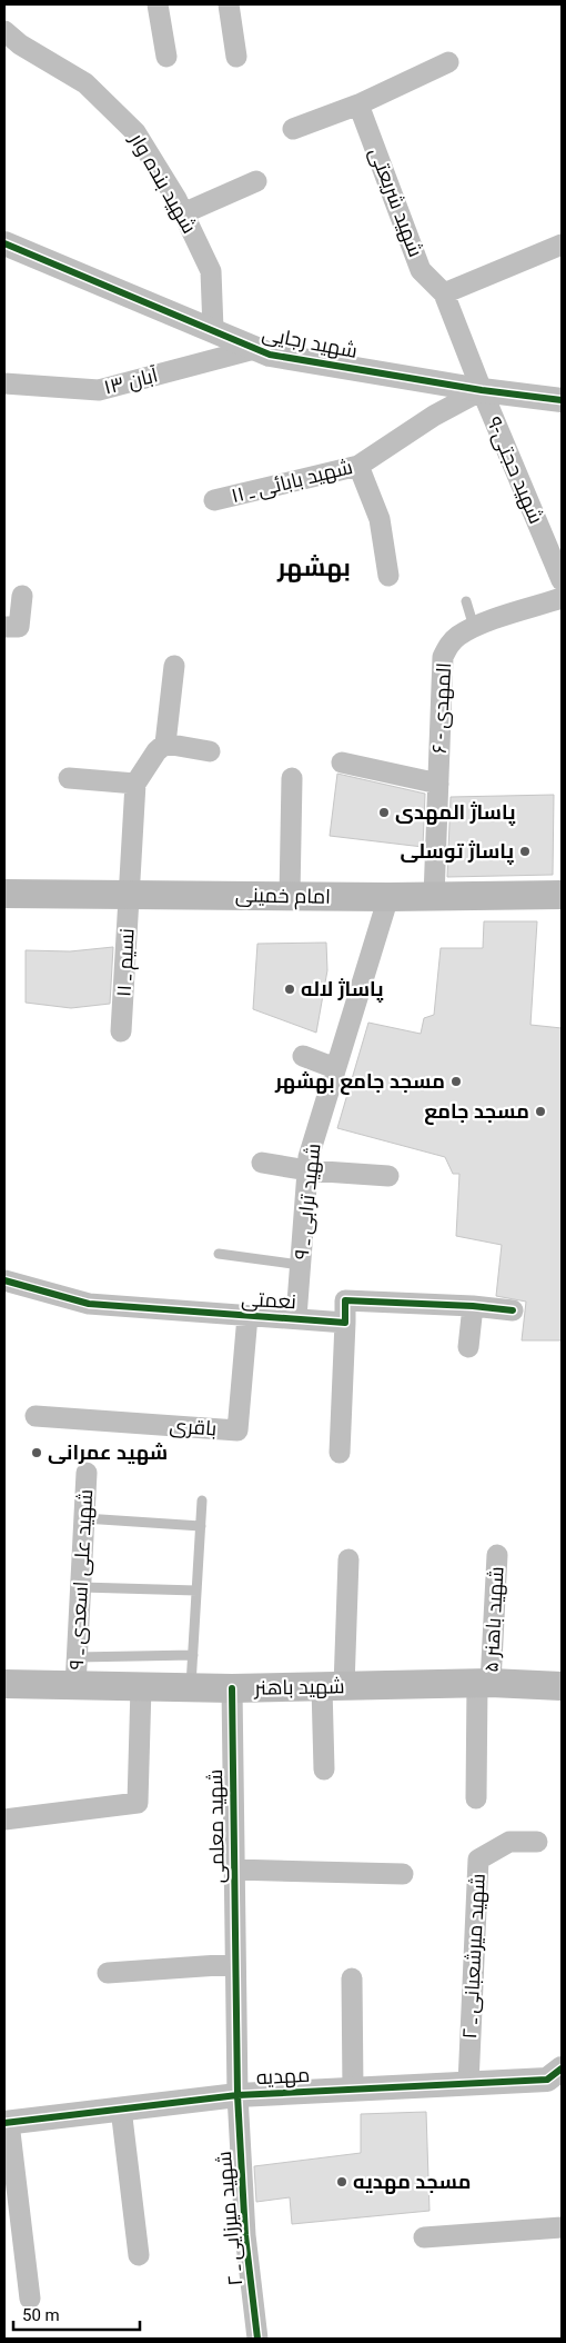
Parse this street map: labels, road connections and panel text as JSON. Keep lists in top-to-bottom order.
{
  "streets": {
    "main road": ["امام خمینی", "شهید باهنر"],
    "street": [
      "شهید بنده وار",
      "شهید شریعتی",
      "شهید رجایی",
      "۱۳ آبان",
      "شهید حجتی-۹",
      "شهید بابائی ـ ۱۱",
      "المهدی - ۶",
      "نسیم ـ ۱۱",
      "شهید ترابی ـ ۹",
      "نعمتی",
      "باقری",
      "شهید علی اسعدی ـ ۹",
      "شهید باهنر ۵",
      "شهید معلمی",
      "شهید میرشعبانی ـ ۲",
      "مهدیه",
      "شهید میرزایی ـ ۲"
    ]
  },
  "crossings": [
    ["شهید بنده وار", "شهید رجایی"],
    ["شهید شریعتی", "شهید حجتی-۹"],
    ["شهید رجایی", "۱۳ آبان"],
    ["شهید رجایی", "شهید حجتی-۹"],
    ["شهید رجایی", "شهید بابائی ـ ۱۱"],
    ["شهید حجتی-۹", "شهید بابائی ـ ۱۱"],
    ["المهدی - ۶", "امام خمینی"],
    ["امام خمینی", "نسیم ـ ۱۱"],
    ["امام خمینی", "شهید ترابی ـ ۹"],
    ["شهید ترابی ـ ۹", "نعمتی"],
    ["نعمتی", "باقری"],
    ["شهید علی اسعدی ـ ۹", "شهید باهنر"],
    ["شهید باهنر ۵", "شهید باهنر"],
    ["شهید باهنر", "شهید معلمی"],
    ["شهید معلمی", "مهدیه"],
    ["شهید معلمی", "شهید میرزایی ـ ۲"],
    ["شهید میرشعبانی ـ ۲", "مهدیه"],
    ["مهدیه", "شهید میرزایی ـ ۲"]
  ],
  "districts": ["بهشهر"],
  "places": [
    "پاساژ المهدی",
    "پاساژ توسلی",
    "پاساژ لاله",
    "مسجد جامع بهشهر",
    "مسجد جامع",
    "شهید عمرانی",
    "مسجد مهدیه"
  ],
  "scale_bar": "50 m"
}
